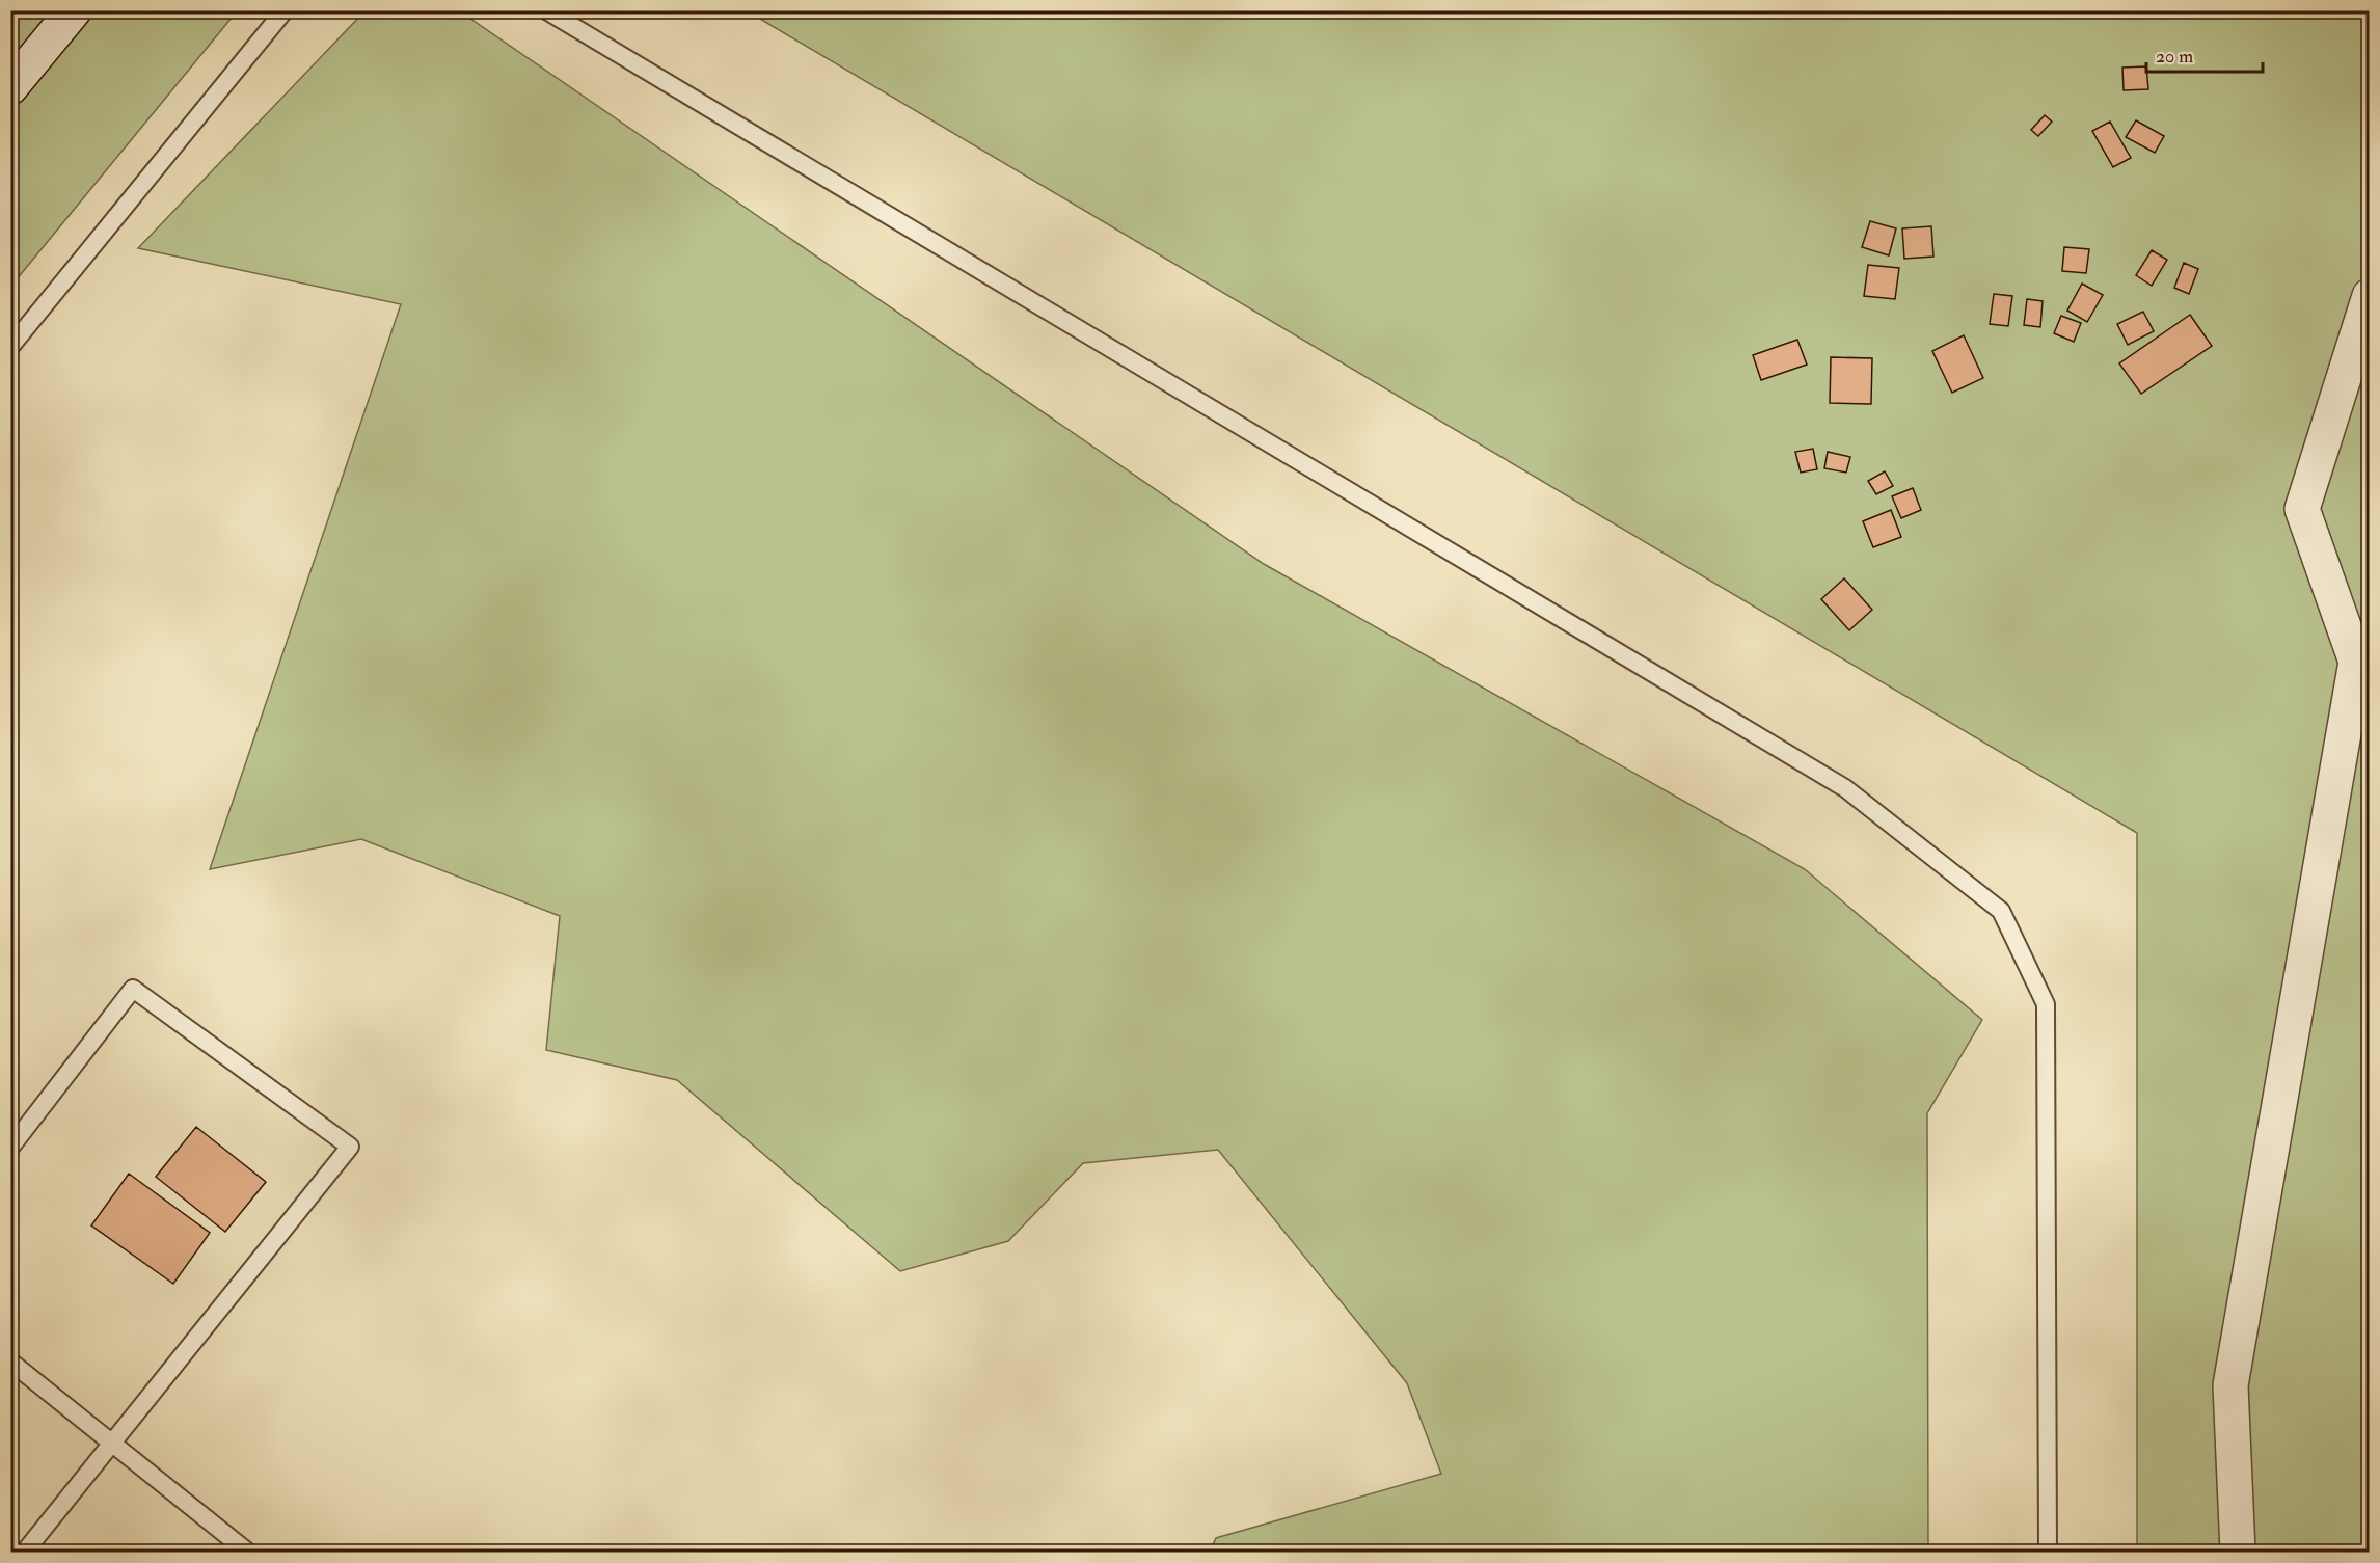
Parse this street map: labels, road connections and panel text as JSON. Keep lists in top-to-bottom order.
{
  "scale_bar": "20 m"
}
